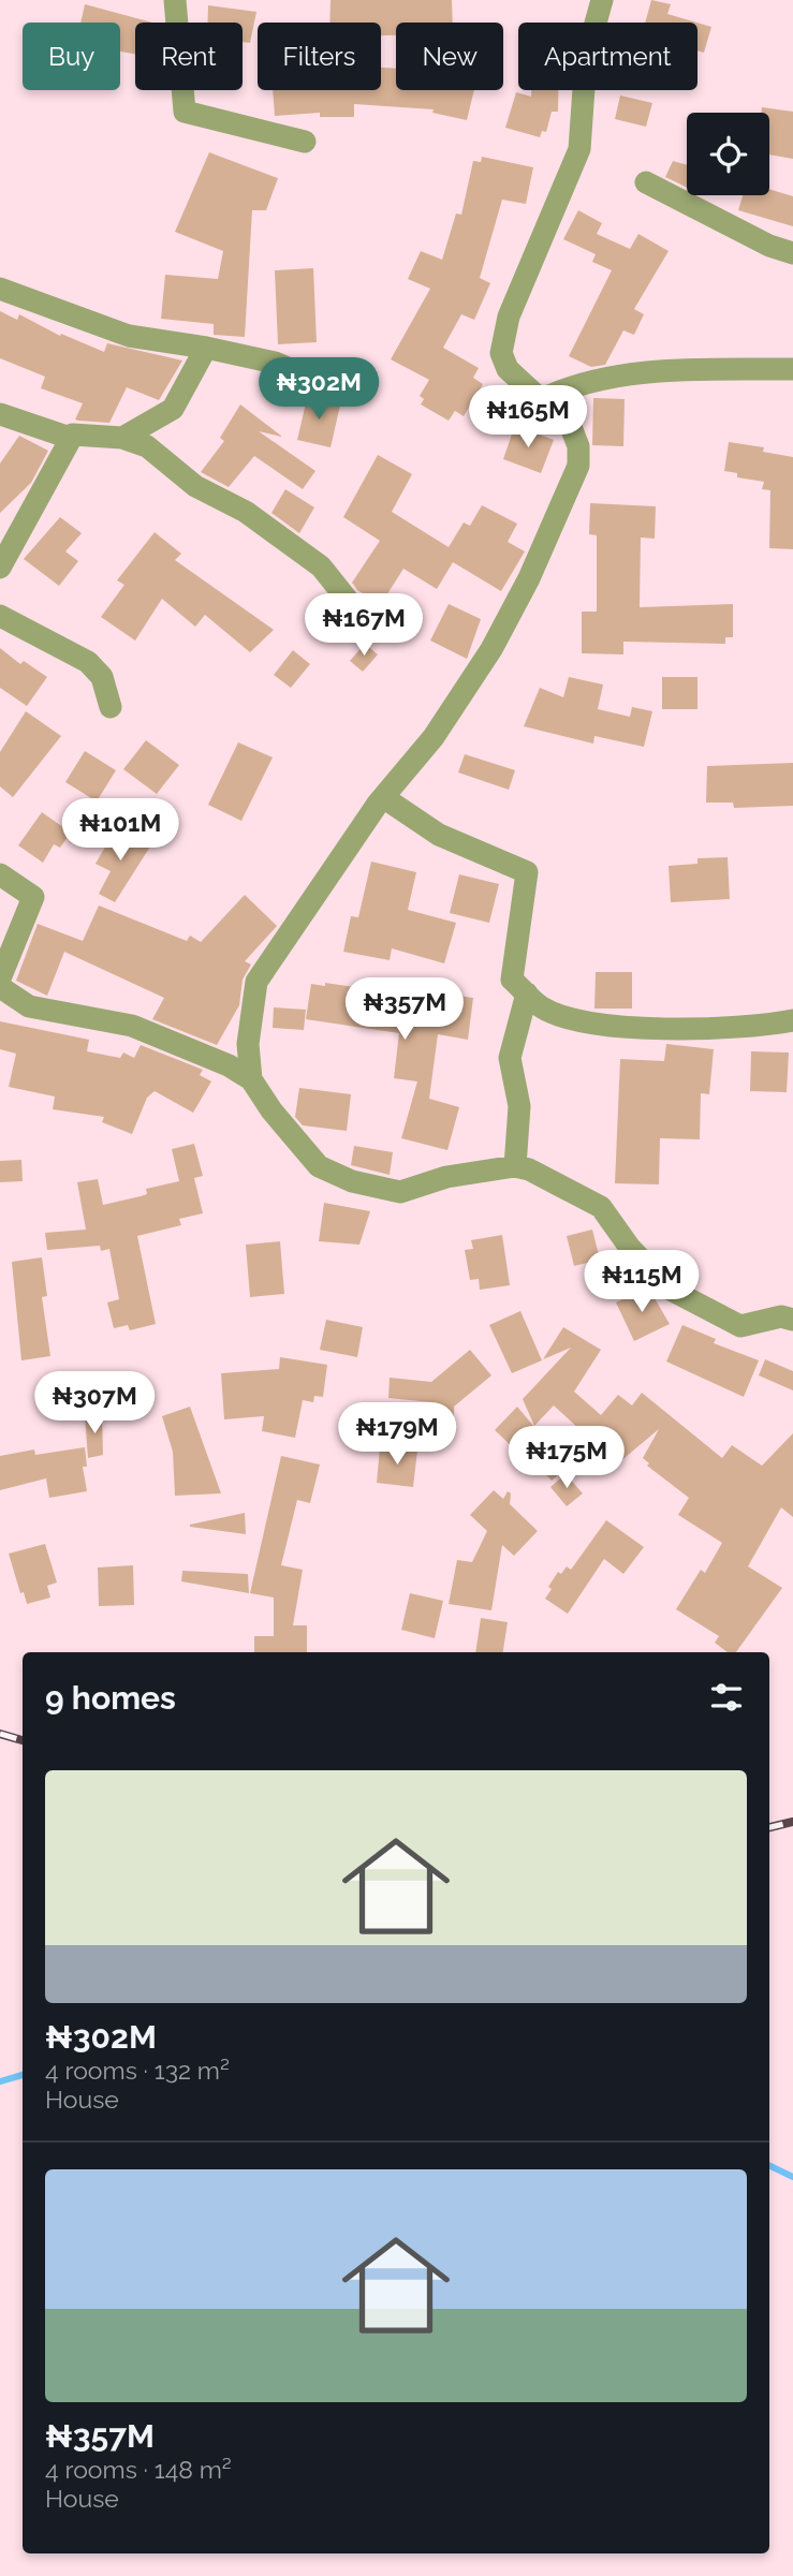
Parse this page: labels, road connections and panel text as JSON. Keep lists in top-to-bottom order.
{
  "page": {
    "chip": [
      "Buy",
      "Rent",
      "Filters",
      "New",
      "Apartment"
    ],
    "price": [
      "₦302M",
      "₦165M",
      "₦167M",
      "₦101M",
      "₦357M",
      "₦115M",
      "₦307M",
      "₦179M",
      "₦175M"
    ],
    "heading": "9 homes",
    "list": [
      {
        "name": "₦302M",
        "note": "4 rooms · 132 m² · House"
      },
      {
        "name": "₦357M",
        "note": "4 rooms · 148 m² · House"
      }
    ]
  }
}
